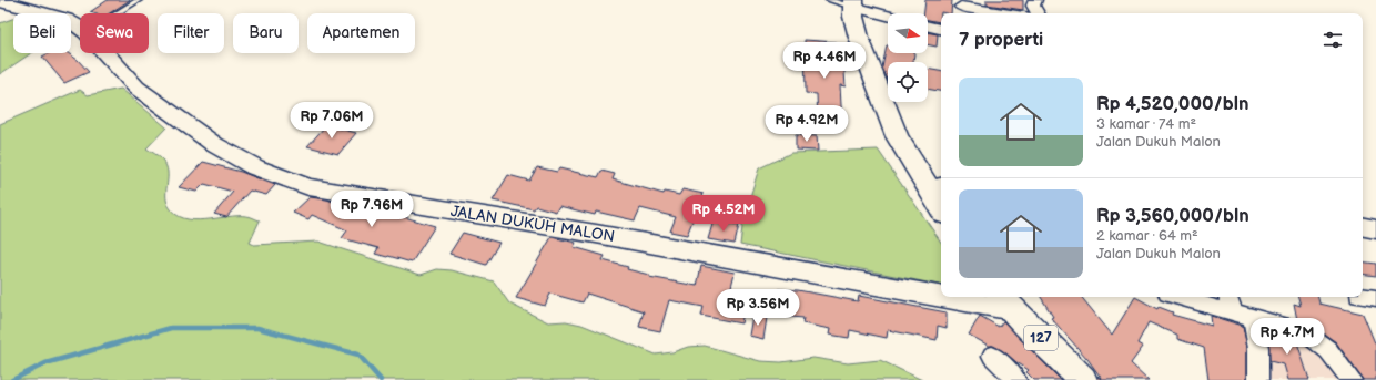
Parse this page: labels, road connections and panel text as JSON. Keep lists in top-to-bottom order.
{
  "streets": {
    "main road": ["127"],
    "street": ["JALAN DUKUH MALON"]
  },
  "crossings": [
    ["JALAN DUKUH MALON", "127"]
  ],
  "north": "right",
  "page": {
    "chip": [
      "Beli",
      "Sewa",
      "Filter",
      "Baru",
      "Apartemen"
    ],
    "heading": "7 properti",
    "price": [
      "Rp 4.46M",
      "Rp 7.06M",
      "Rp 4.92M",
      "Rp 7.96M",
      "Rp 4.52M",
      "Rp 3.56M",
      "Rp 4.7M"
    ],
    "list": [
      {
        "name": "Rp 4,520,000/bln",
        "note": "3 kamar · 74 m² · Jalan Dukuh Malon"
      },
      {
        "name": "Rp 3,560,000/bln",
        "note": "2 kamar · 64 m² · Jalan Dukuh Malon"
      }
    ]
  }
}
